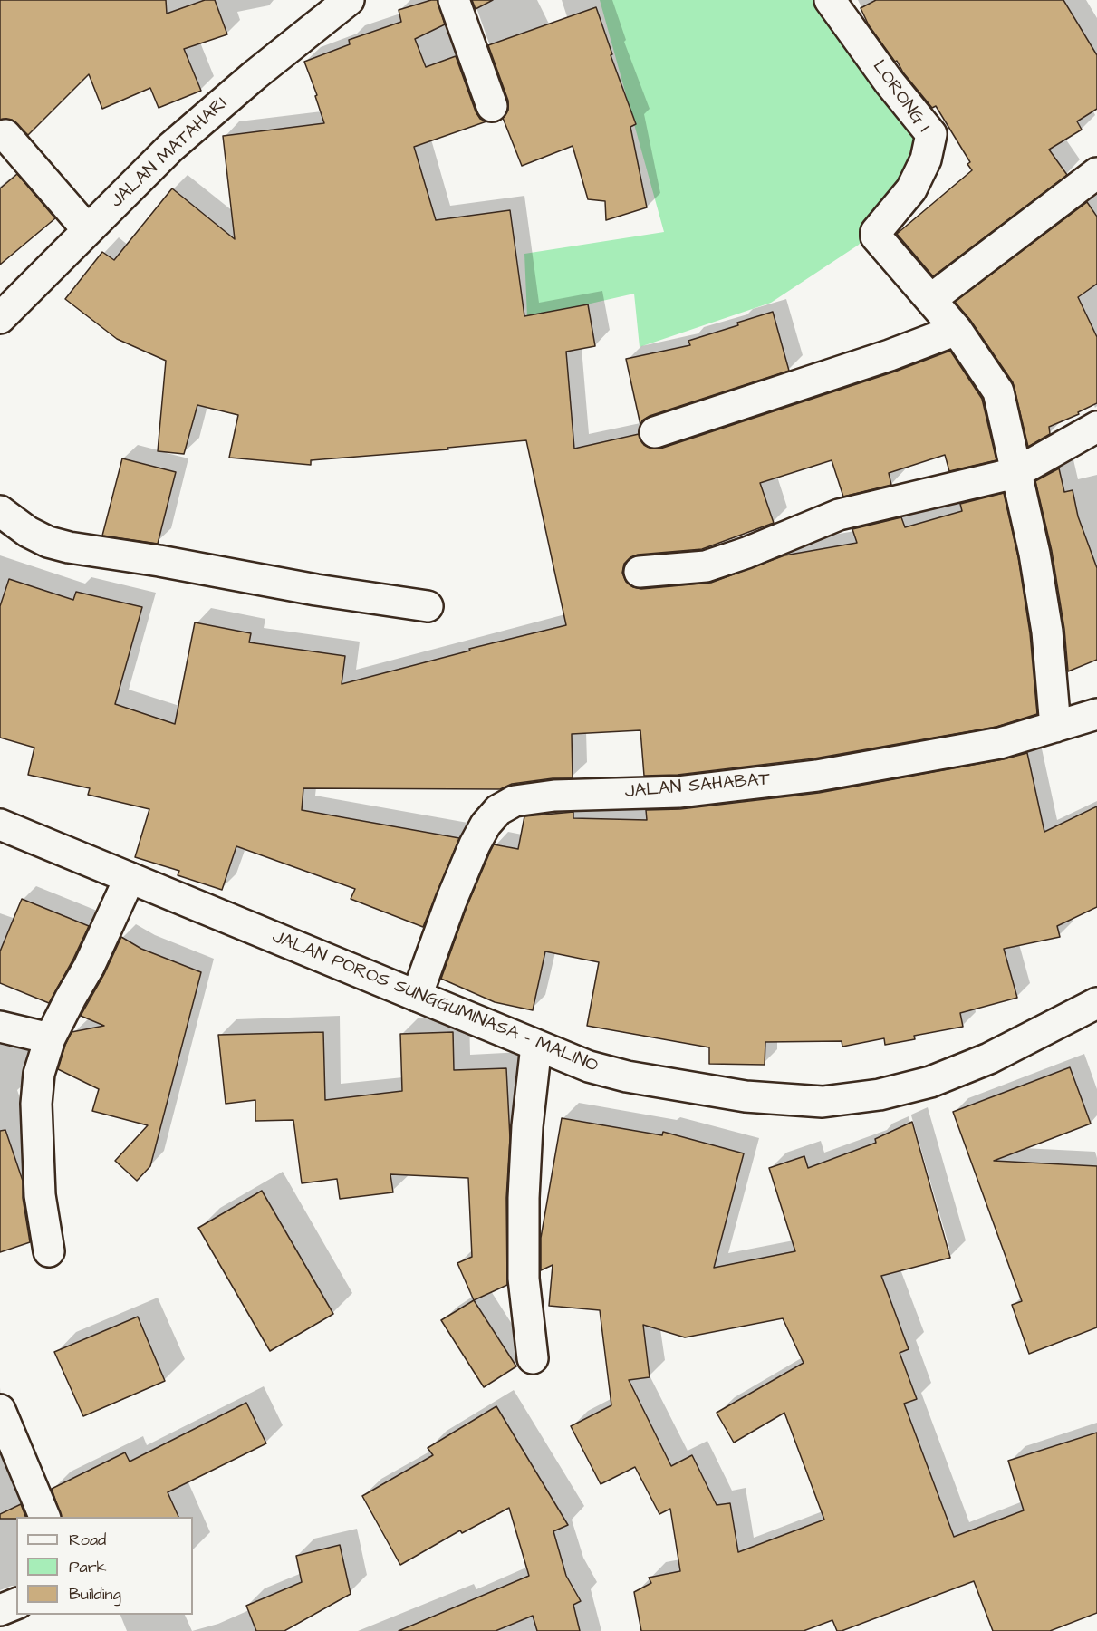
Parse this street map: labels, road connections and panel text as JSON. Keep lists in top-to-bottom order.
{
  "streets": {
    "street": [
      "LORONG I",
      "JALAN MATAHARI",
      "JALAN SAHABAT",
      "JALAN POROS SUNGGUMINASA - MALINO"
    ]
  },
  "crossings": [
    ["JALAN SAHABAT", "JALAN POROS SUNGGUMINASA - MALINO"]
  ],
  "legend": ["Road", "Park", "Building"]
}
